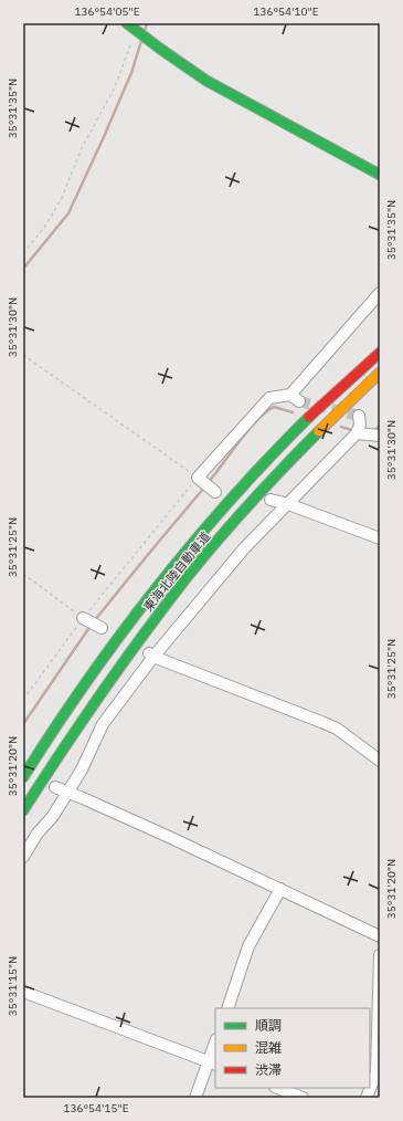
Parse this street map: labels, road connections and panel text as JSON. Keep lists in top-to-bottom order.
{
  "streets": {
    "main road": ["東海北陸自動車道"]
  },
  "legend": ["順調", "混雑", "渋滞"],
  "coordinates": [
    "136°54'05\"E",
    "136°54'10\"E",
    "35°31'35\"N",
    "35°31'30\"N",
    "35°31'25\"N",
    "35°31'20\"N",
    "35°31'15\"N",
    "136°54'15\"E"
  ]
}
